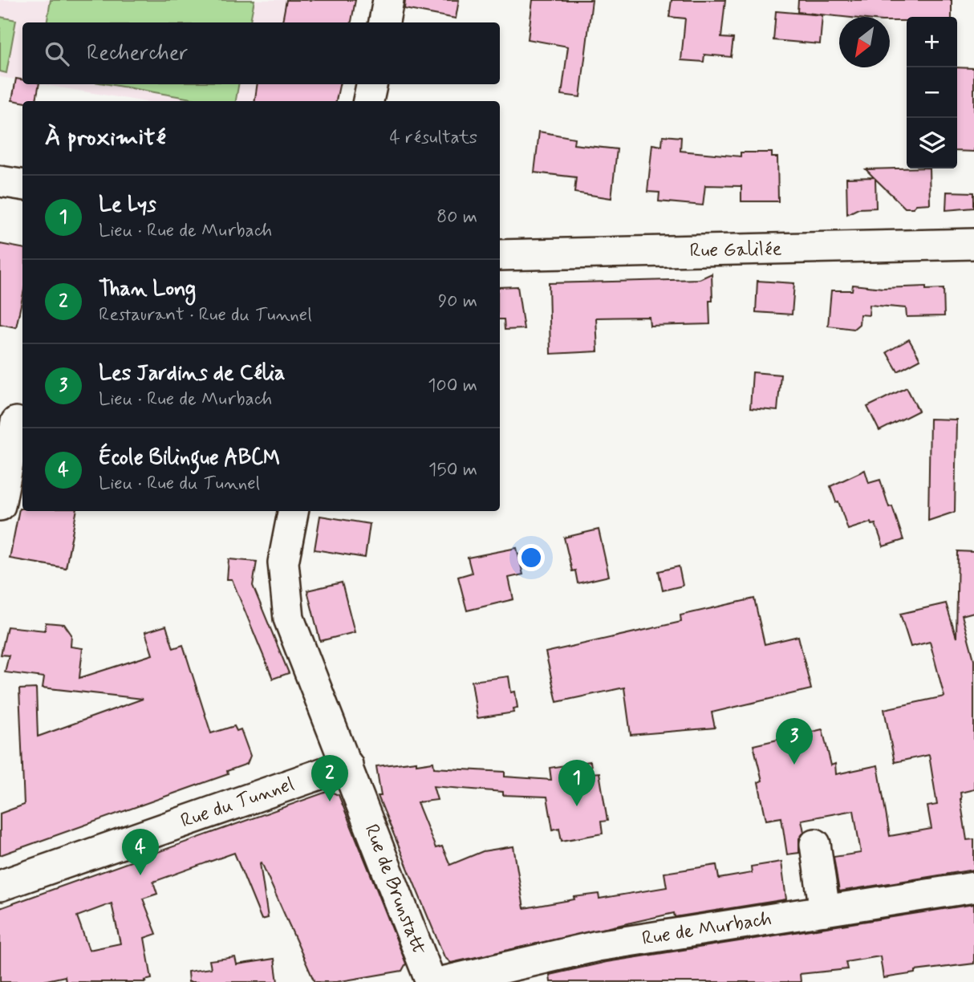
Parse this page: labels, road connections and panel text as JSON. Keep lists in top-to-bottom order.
{
  "streets": {
    "street": [
      "Rue Galilée",
      "Rue du Tunnel",
      "Rue de Brunstatt",
      "Rue de Murbach"
    ]
  },
  "crossings": [
    ["Rue du Tunnel", "Rue de Brunstatt"]
  ],
  "north": "bottom left",
  "page": {
    "map_buttons": ["+", "−"],
    "search": "Rechercher",
    "heading": ["À proximité", "4 résultats"],
    "list": [
      {
        "mark": "1",
        "name": "Le Lys",
        "note": "Lieu · Rue de Murbach",
        "value": "80 m"
      },
      {
        "mark": "2",
        "name": "Than Long",
        "note": "Restaurant · Rue du Tunnel",
        "value": "90 m"
      },
      {
        "mark": "3",
        "name": "Les Jardins de Célia",
        "note": "Lieu · Rue de Murbach",
        "value": "100 m"
      },
      {
        "mark": "4",
        "name": "École Bilingue ABCM",
        "note": "Lieu · Rue du Tunnel",
        "value": "150 m"
      }
    ],
    "pins": [
      "3",
      "2",
      "1",
      "4"
    ]
  }
}
